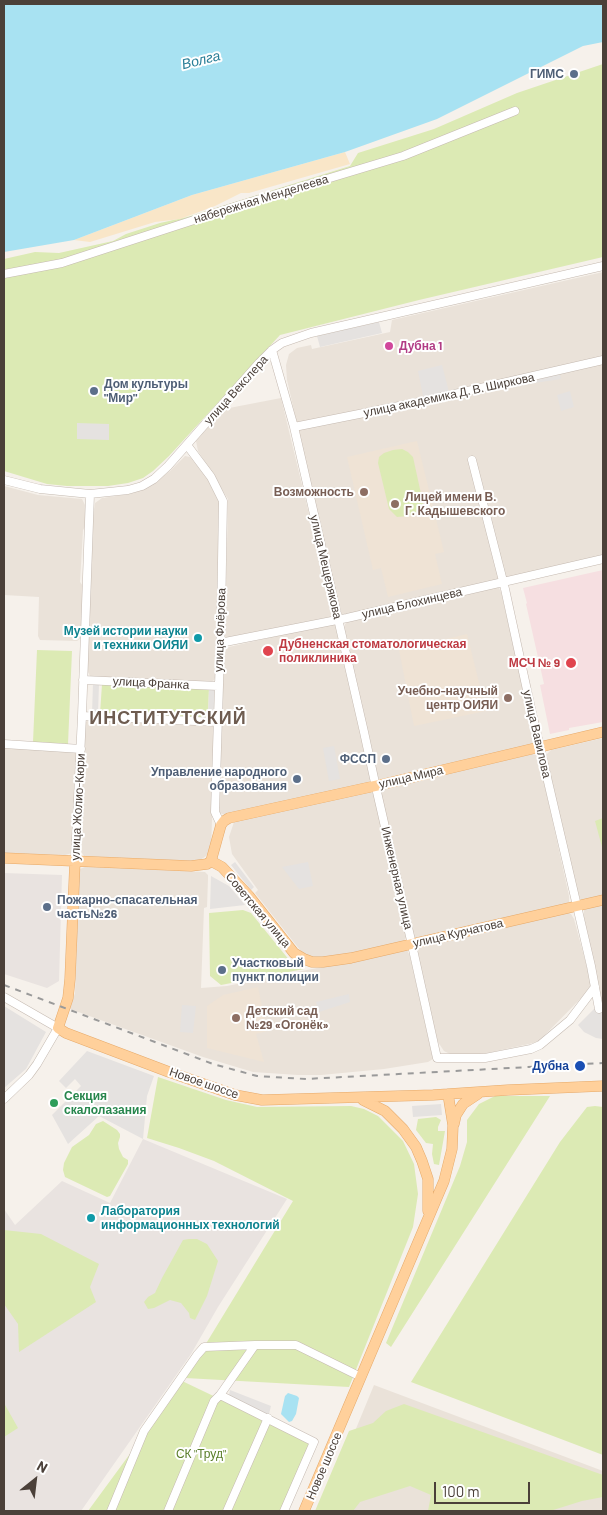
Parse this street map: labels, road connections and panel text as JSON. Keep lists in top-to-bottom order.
{
  "streets": {
    "main road": [
      "улица Мира",
      "улица Жолио-Кюри",
      "Советская улица",
      "улица Курчатова",
      "Новое шоссе"
    ],
    "street": [
      "набережная Менделеева",
      "улица Векслера",
      "улица академика Д. В. Ширкова",
      "улица Мещерякова",
      "улица Блохинцева",
      "улица Флёрова",
      "улица Франка",
      "улица Вавилова",
      "Инженерная улица"
    ]
  },
  "crossings": [
    ["улица Векслера", "улица Мещерякова"],
    ["улица Векслера", "улица Флёрова"],
    ["улица Векслера", "улица Жолио-Кюри"],
    ["улица академика Д. В. Ширкова", "улица Мещерякова"],
    ["улица Мещерякова", "улица Блохинцева"],
    ["улица Мещерякова", "улица Мира"],
    ["улица Мещерякова", "Инженерная улица"],
    ["улица Блохинцева", "улица Флёрова"],
    ["улица Блохинцева", "улица Вавилова"],
    ["улица Флёрова", "улица Франка"],
    ["улица Флёрова", "улица Мира"],
    ["улица Франка", "улица Жолио-Кюри"],
    ["улица Вавилова", "улица Мира"],
    ["улица Вавилова", "Инженерная улица"],
    ["улица Вавилова", "улица Курчатова"],
    ["улица Мира", "Инженерная улица"],
    ["улица Жолио-Кюри", "Новое шоссе"],
    ["Инженерная улица", "улица Курчатова"],
    ["Советская улица", "улица Курчатова"]
  ],
  "districts": ["ИНСТИТУТСКИЙ"],
  "water": ["Волга"],
  "parks": ["СК \"Труд\""],
  "places": [
    "ГИМС",
    "Дубна 1",
    "Дом культуры \"Мир\"",
    "Возможность",
    "Лицей имени В. Г. Кадышевского",
    "Музей истории науки и техники ОИЯИ",
    "Дубненская стоматологическая поликлиника",
    "МСЧ № 9",
    "Учебно-научный центр ОИЯИ",
    "ФССП",
    "Управление народного образования",
    "Пожарно-спасательная часть№26",
    "Участковый пункт полиции",
    "Детский сад №29 «Огонёк»",
    "Дубна",
    "Секция скалолазания",
    "Лаборатория информационных технологий"
  ],
  "scale_bar": "100 m",
  "north": "top right"
}
